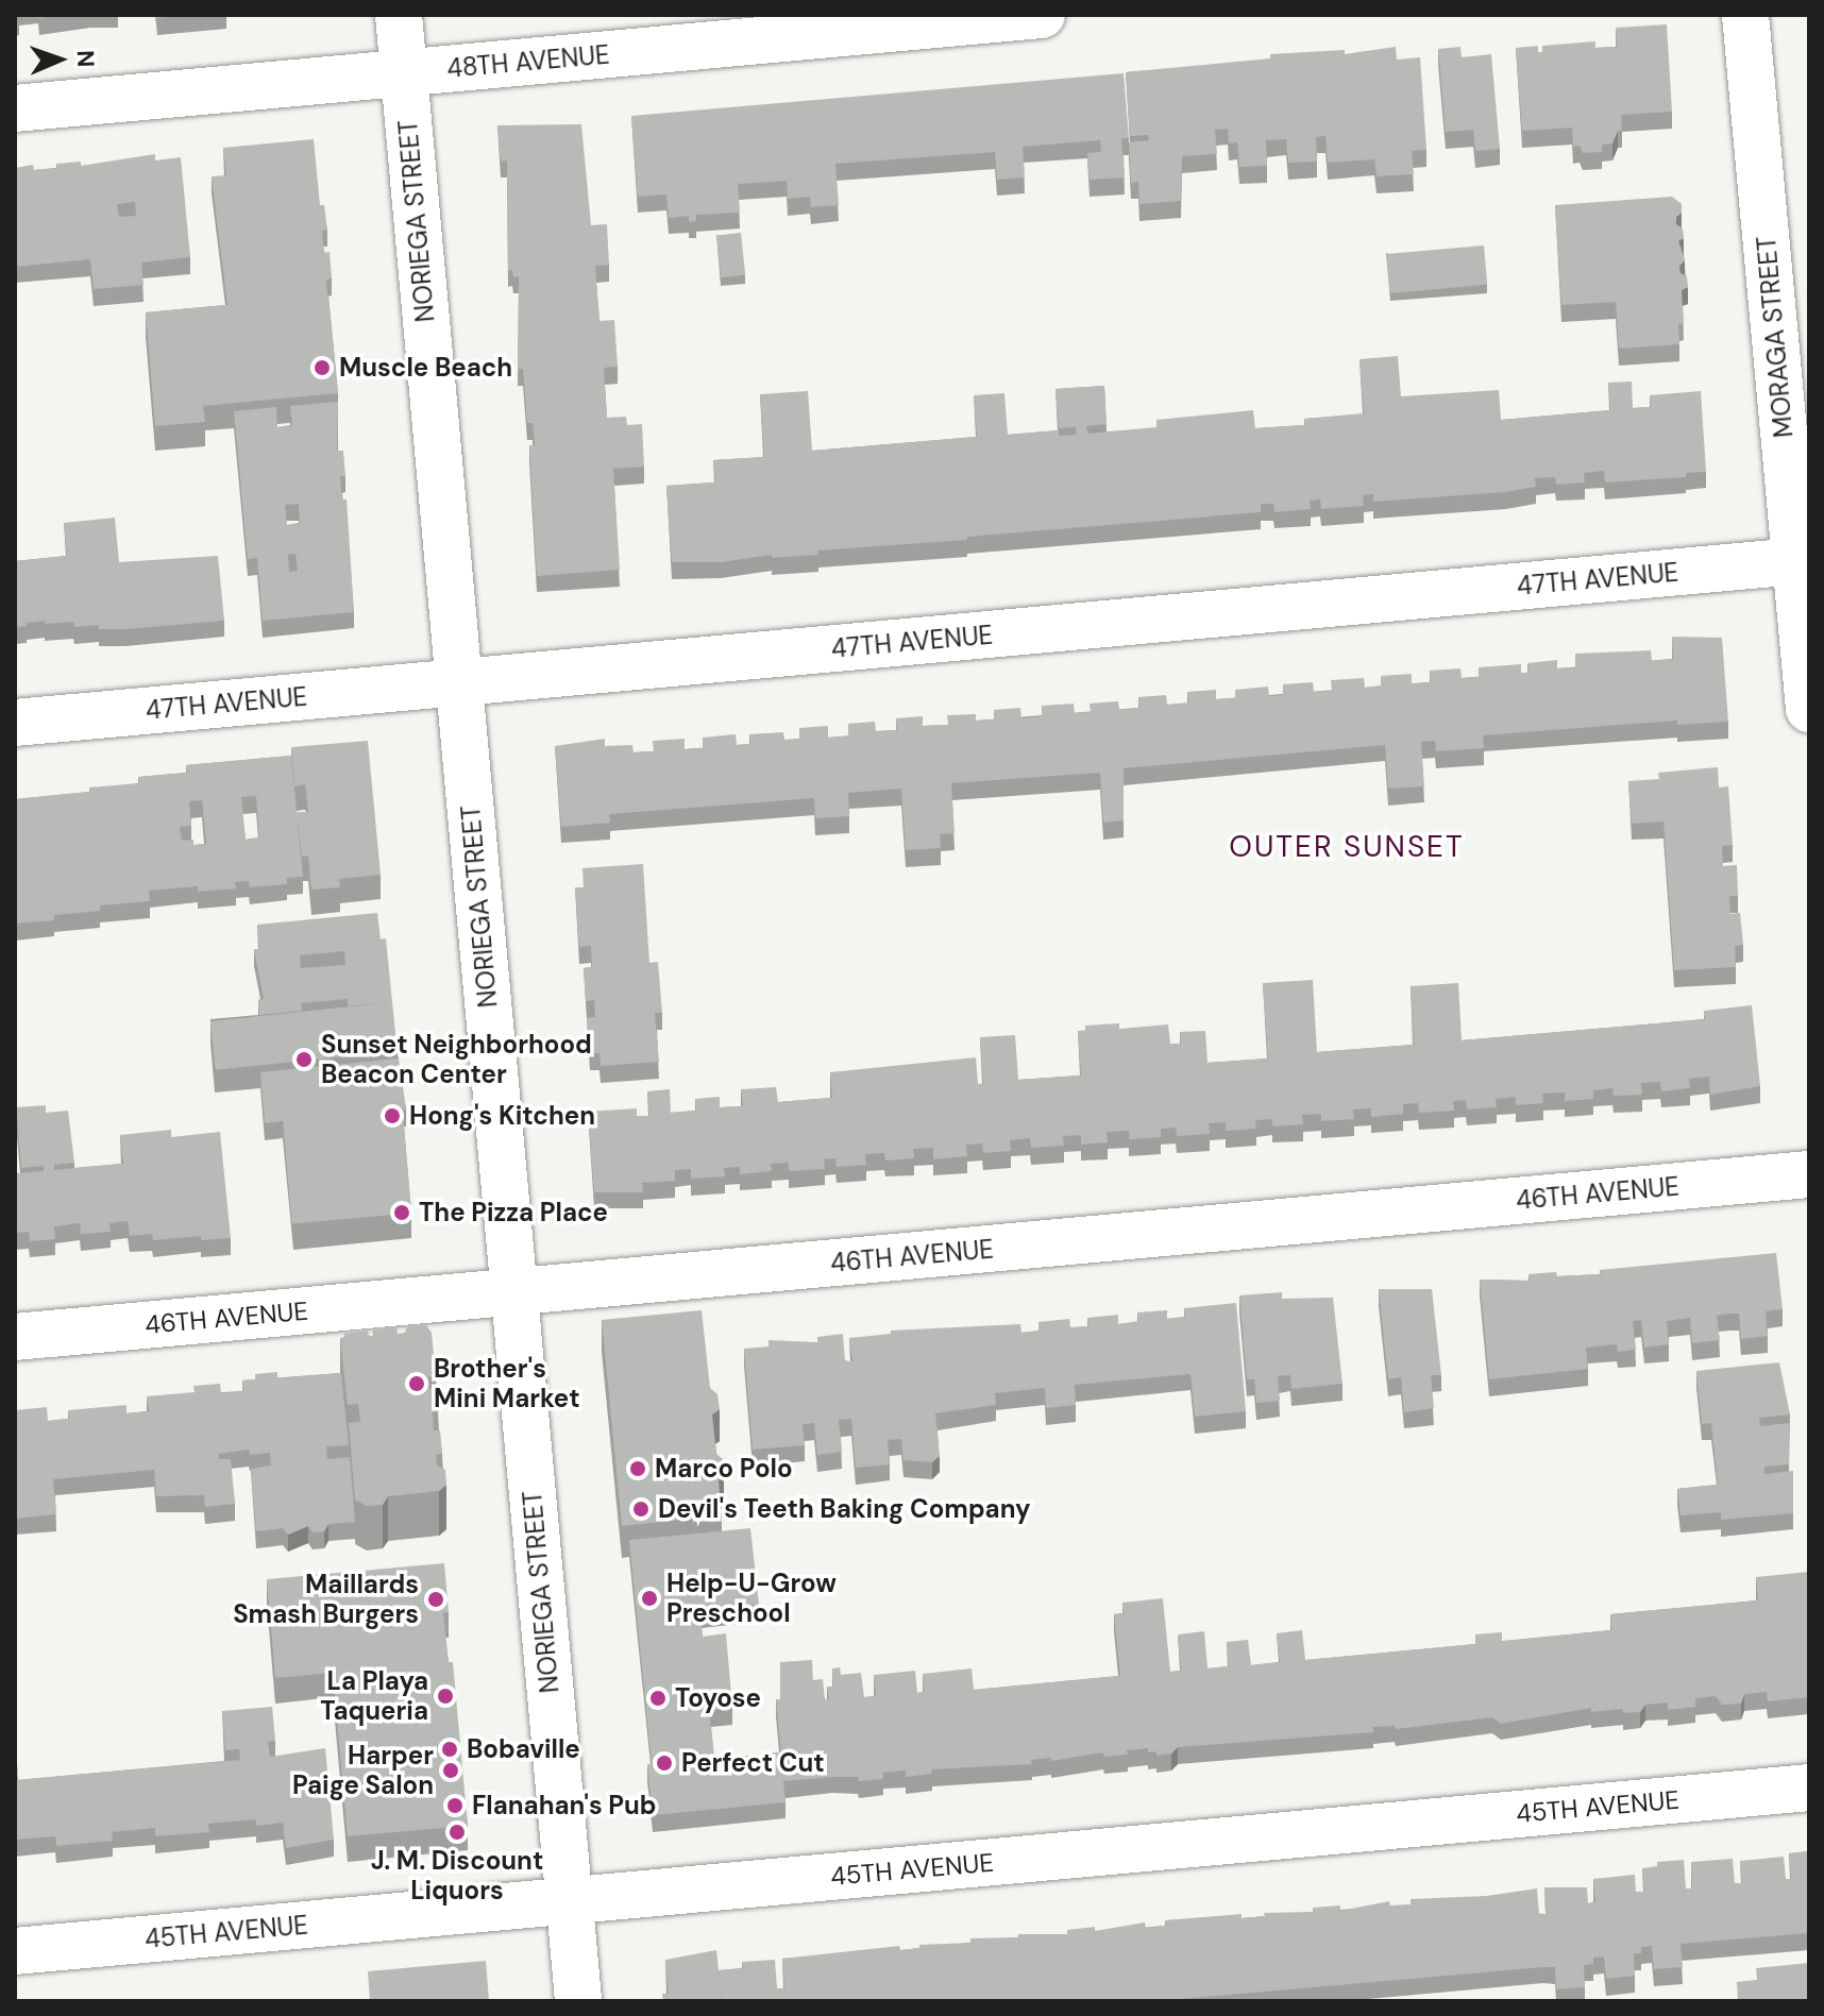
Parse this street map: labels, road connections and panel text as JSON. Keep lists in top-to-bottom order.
{
  "streets": {
    "street": [
      "48TH AVENUE",
      "NORIEGA STREET",
      "MORAGA STREET",
      "47TH AVENUE",
      "46TH AVENUE",
      "45TH AVENUE"
    ]
  },
  "crossings": [
    ["48TH AVENUE", "NORIEGA STREET"],
    ["NORIEGA STREET", "47TH AVENUE"],
    ["NORIEGA STREET", "46TH AVENUE"],
    ["NORIEGA STREET", "45TH AVENUE"],
    ["MORAGA STREET", "47TH AVENUE"]
  ],
  "districts": ["OUTER SUNSET"],
  "places": [
    "Muscle Beach",
    "Sunset Neighborhood Beacon Center",
    "Hong's Kitchen",
    "The Pizza Place",
    "Brother's Mini Market",
    "Marco Polo",
    "Devil's Teeth Baking Company",
    "Help-U-Grow Preschool",
    "Maillards Smash Burgers",
    "La Playa Taqueria",
    "Toyose",
    "Bobaville",
    "Perfect Cut",
    "Harper Paige Salon",
    "Flanahan's Pub",
    "J. M. Discount Liquors"
  ],
  "north": "right"
}
